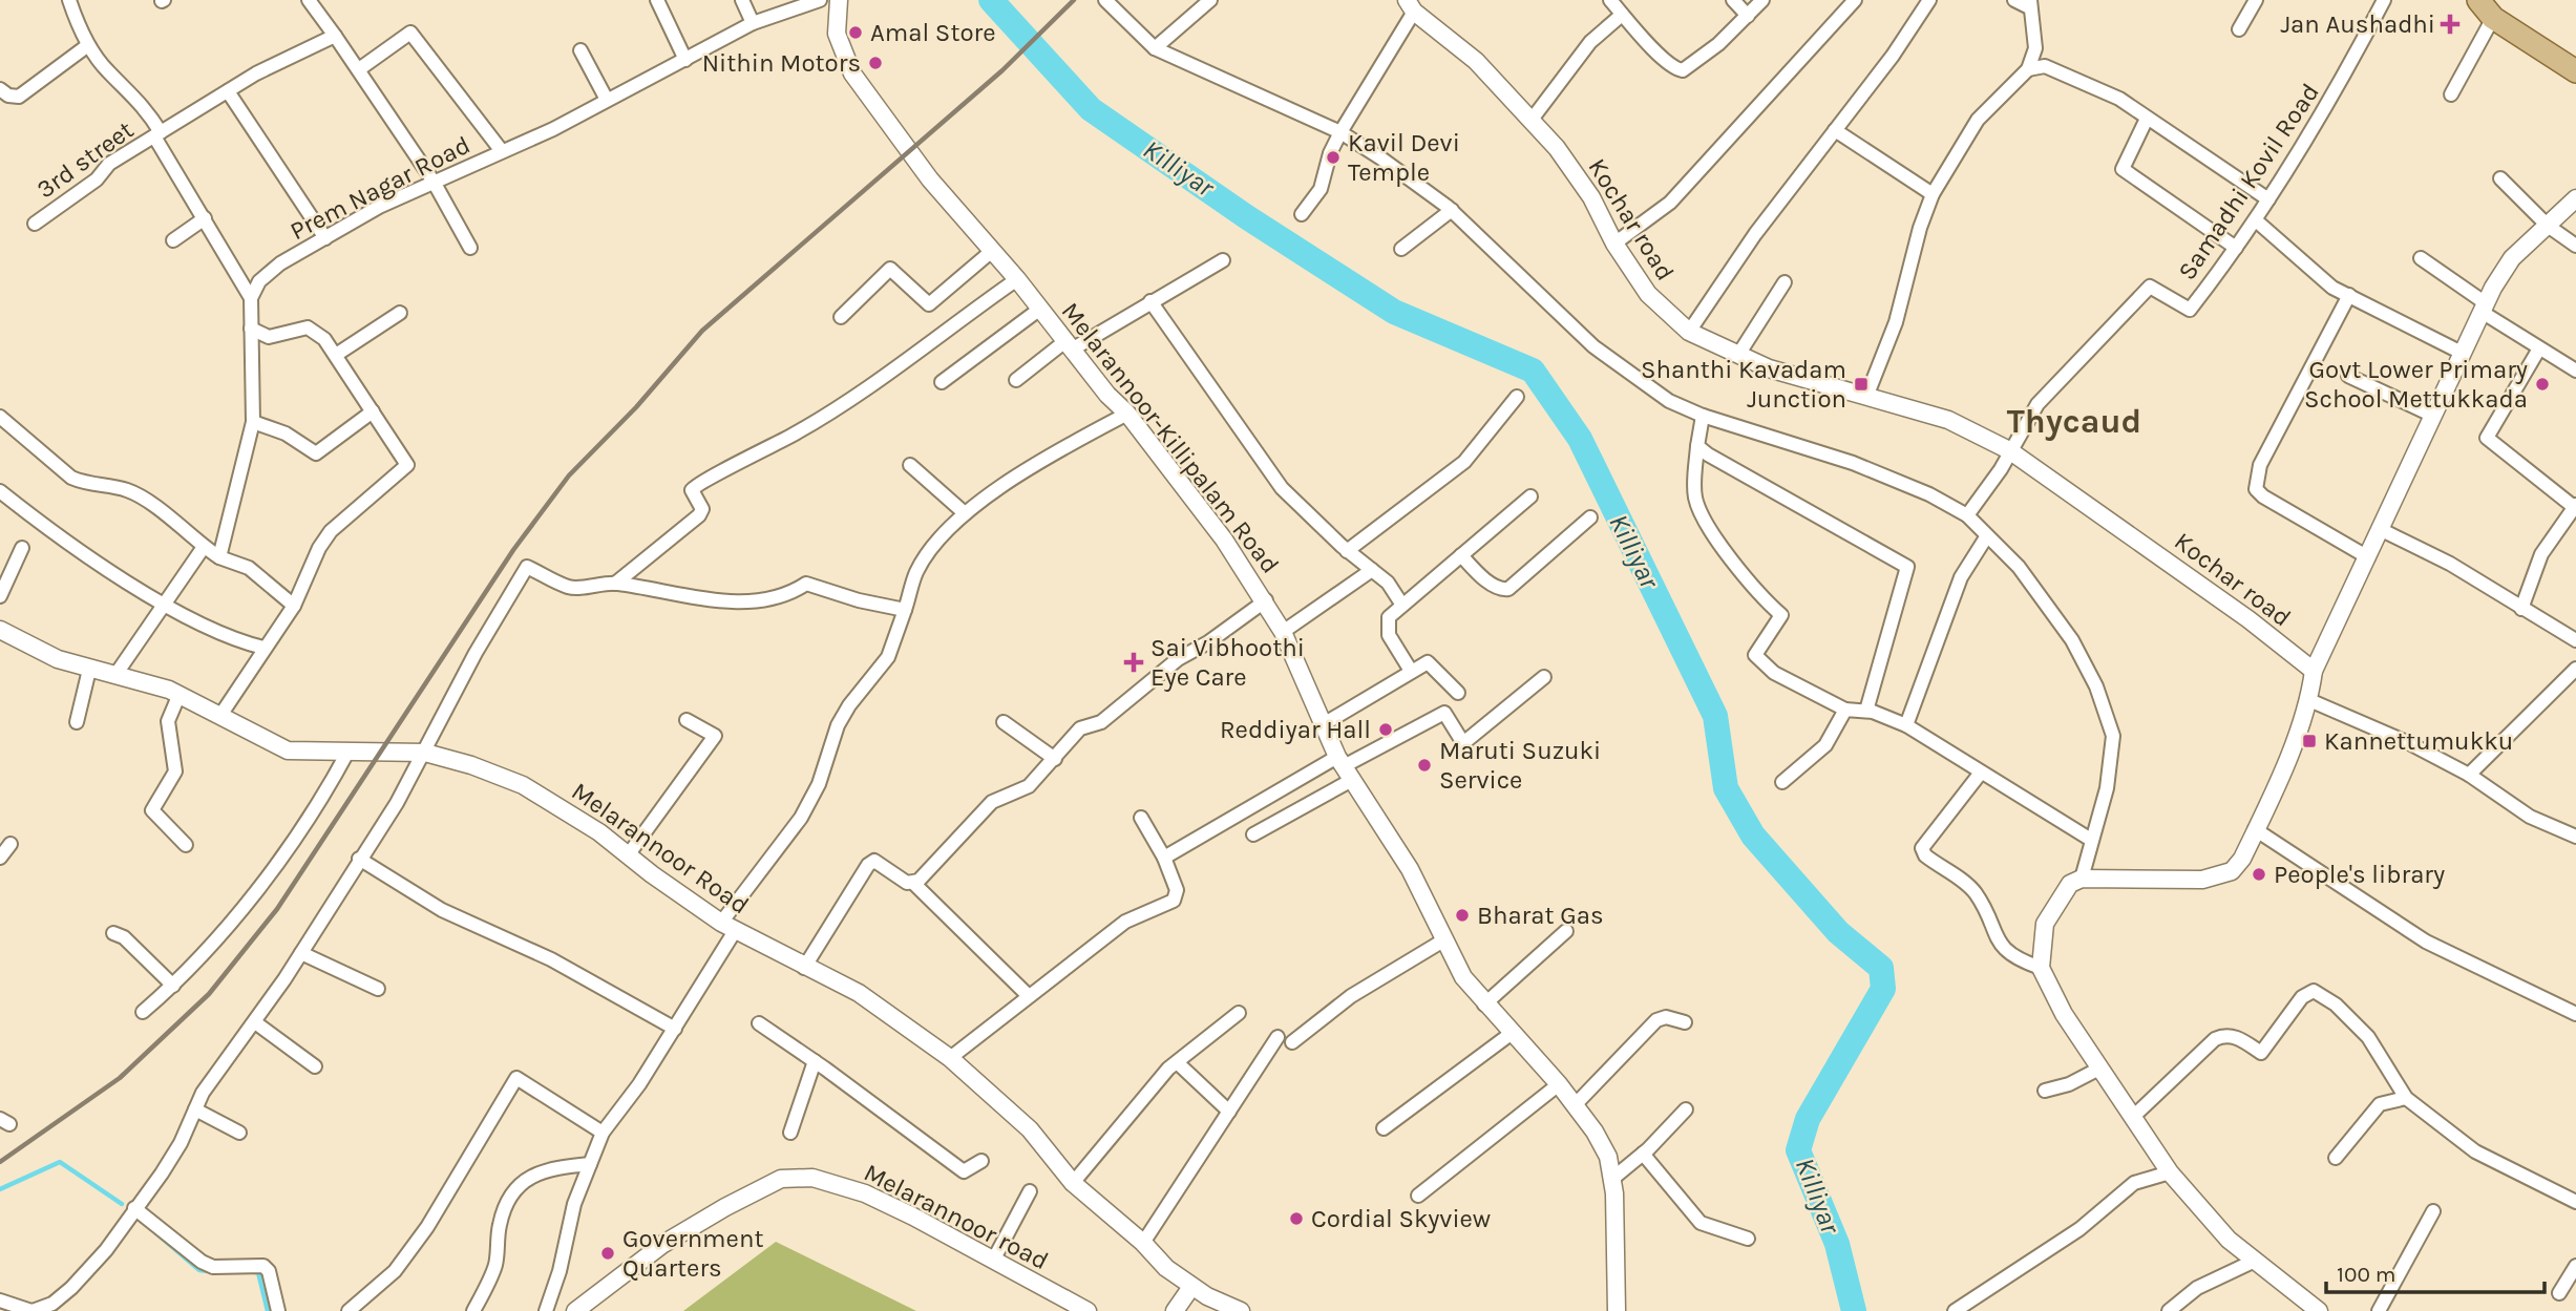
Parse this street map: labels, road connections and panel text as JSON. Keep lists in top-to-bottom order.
{
  "streets": {
    "street": [
      "3rd street",
      "Samadhi Kovil Road",
      "Prem Nagar Road",
      "Kochar road",
      "Melarannoor-Killipalam Road",
      "Melarannoor Road",
      "Melarannoor road"
    ]
  },
  "crossings": [
    ["Samadhi Kovil Road", "Kochar road"]
  ],
  "districts": ["Thycaud"],
  "water": ["Killiyar"],
  "places": {
    "health": ["Jan Aushadhi", "Sai Vibhoothi Eye Care"],
    "other": [
      "Amal Store",
      "Nithin Motors",
      "Kavil Devi Temple",
      "Govt Lower Primary School Mettukkada",
      "Reddiyar Hall",
      "Maruti Suzuki Service",
      "People's library",
      "Bharat Gas",
      "Cordial Skyview",
      "Government Quarters"
    ],
    "transit": ["Shanthi Kavadam Junction", "Kannettumukku"]
  },
  "scale_bar": "100 m"
}
